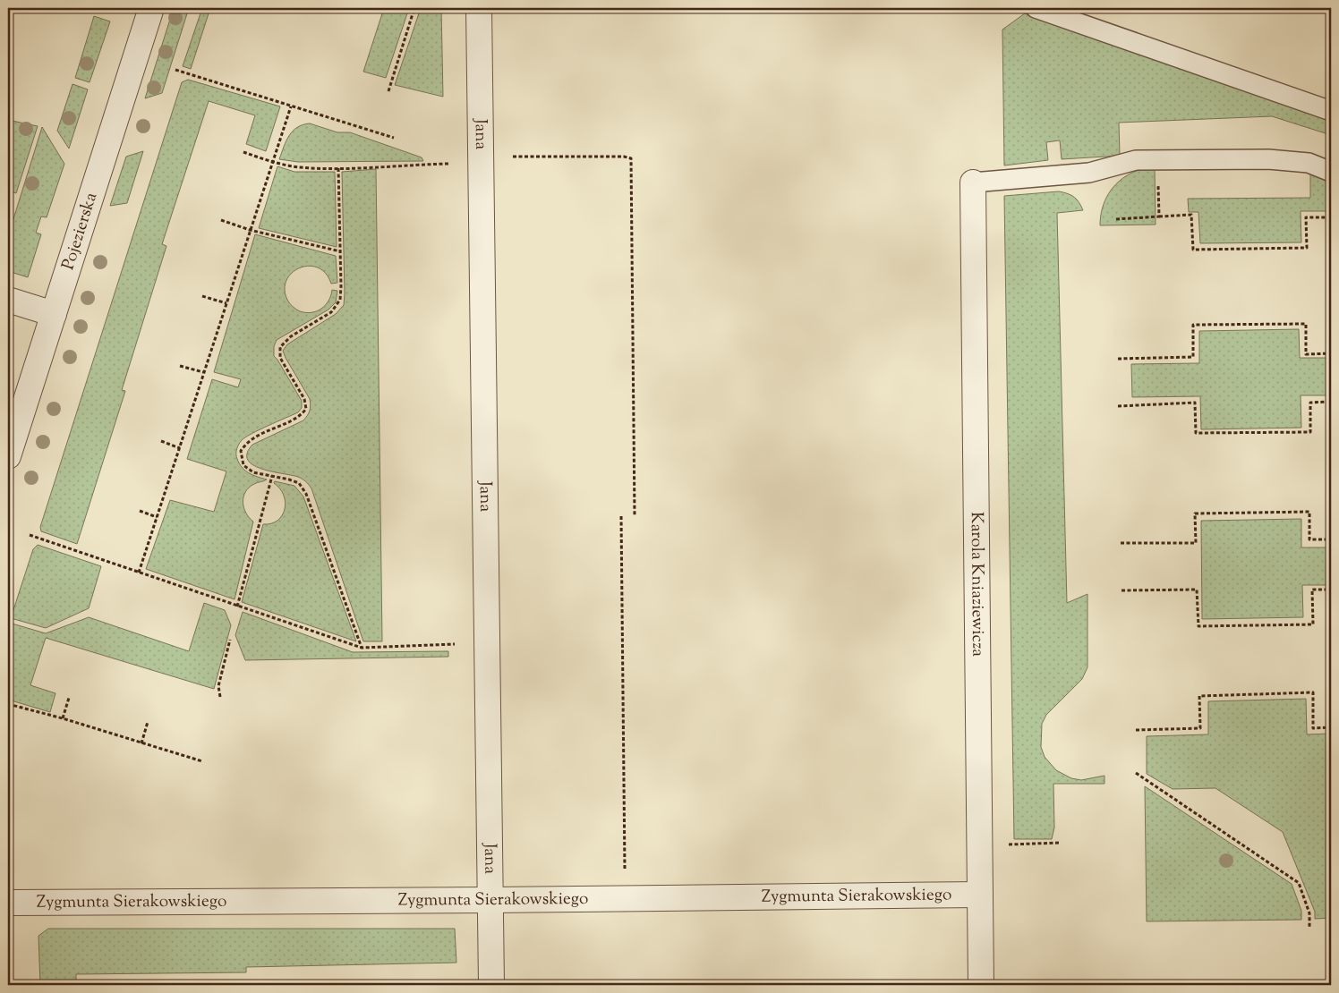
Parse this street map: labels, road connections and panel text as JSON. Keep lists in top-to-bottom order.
{
  "streets": {
    "street": [
      "Jana",
      "Pojezierska",
      "Karola Kniaziewicza",
      "Zygmunta Sierakowskiego"
    ]
  },
  "crossings": [
    ["Jana", "Zygmunta Sierakowskiego"],
    ["Karola Kniaziewicza", "Zygmunta Sierakowskiego"]
  ]
}
